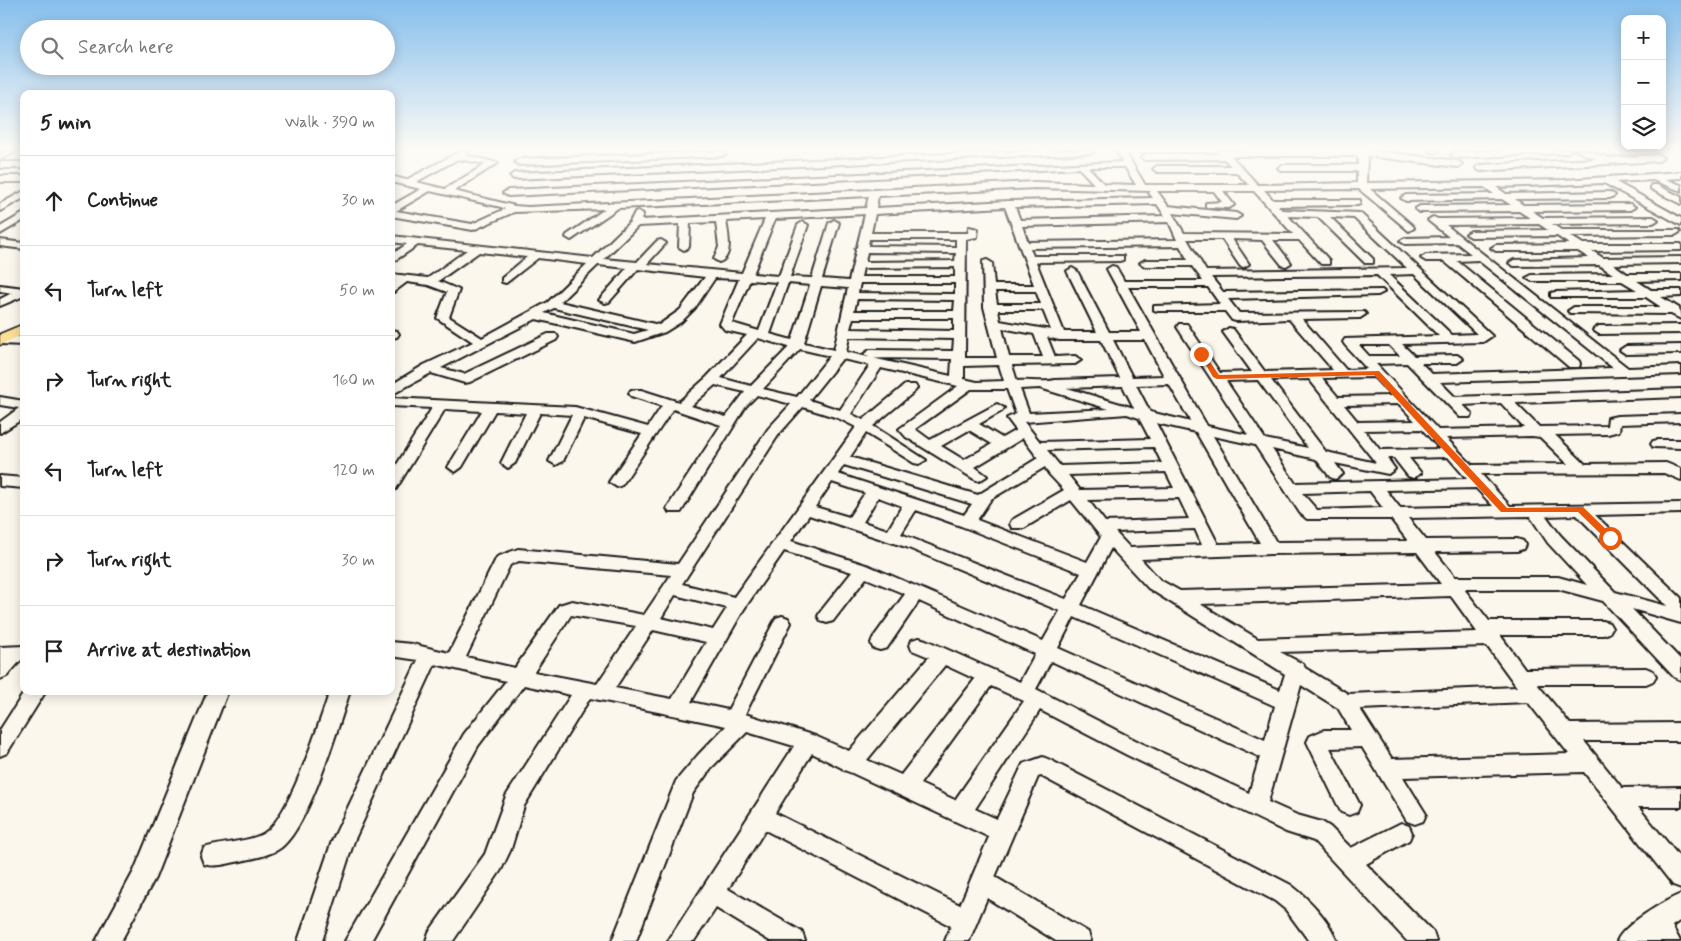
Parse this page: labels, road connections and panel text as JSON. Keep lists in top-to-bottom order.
{
  "page": {
    "map_buttons": ["+", "−"],
    "search": "Search here",
    "heading": ["5 min", "Walk · 390 m"],
    "list": [
      ["Continue", "30 m"],
      ["Turn left", "50 m"],
      ["Turn right", "160 m"],
      ["Turn left", "120 m"],
      ["Turn right", "30 m"],
      "Arrive at destination"
    ]
  }
}
